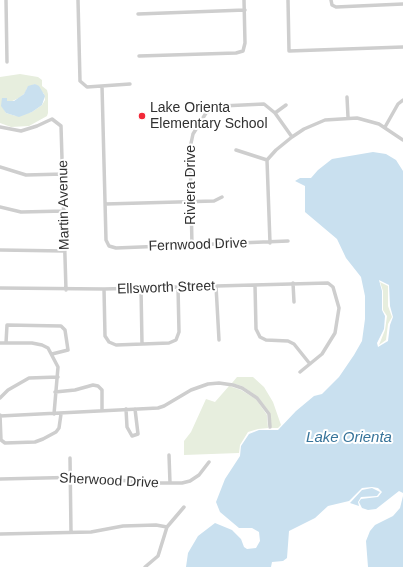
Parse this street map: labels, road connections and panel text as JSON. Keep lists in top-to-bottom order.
{
  "streets": {
    "street": [
      "Riviera Drive",
      "Martin Avenue",
      "Fernwood Drive",
      "Ellsworth Street",
      "Sherwood Drive"
    ]
  },
  "crossings": [
    ["Riviera Drive", "Fernwood Drive"],
    ["Martin Avenue", "Ellsworth Street"]
  ],
  "water": ["Lake Orienta"],
  "places": ["Lake Orienta Elementary School"]
}
